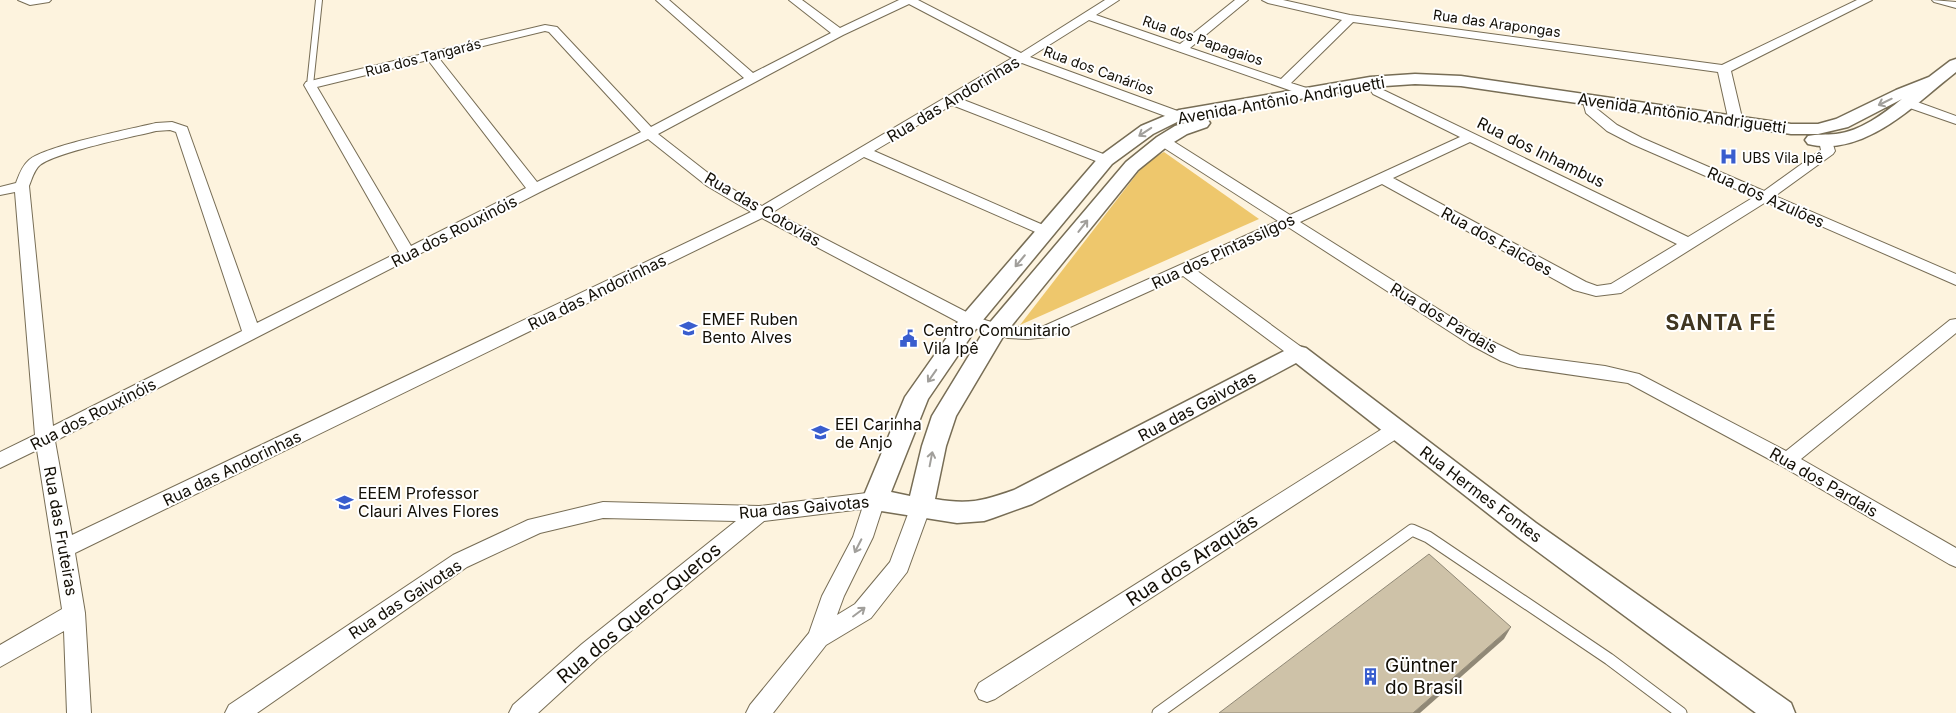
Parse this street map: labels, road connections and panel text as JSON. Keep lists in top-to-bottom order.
{
  "streets": {
    "street": [
      "Rua das Arapongas",
      "Rua dos Papagaios",
      "Rua dos Tangarás",
      "Rua dos Canários",
      "Rua das Andorinhas",
      "Avenida Antônio Andriguetti",
      "Rua dos Inhambus",
      "Rua dos Azulões",
      "Rua das Cotovias",
      "Rua dos Rouxinóis",
      "Rua dos Falcões",
      "Rua dos Pintassilgos",
      "Rua dos Pardais",
      "Rua das Gaivotas",
      "Rua Hermes Fontes",
      "Rua das Fruteiras",
      "Rua dos Araquãs",
      "Rua dos Quero-Queros"
    ]
  },
  "crossings": [
    ["Rua dos Papagaios", "Rua das Andorinhas"],
    ["Rua dos Papagaios", "Avenida Antônio Andriguetti"],
    ["Rua dos Tangarás", "Rua das Cotovias"],
    ["Rua dos Canários", "Rua das Andorinhas"],
    ["Rua dos Canários", "Avenida Antônio Andriguetti"],
    ["Rua dos Canários", "Rua dos Rouxinóis"],
    ["Rua das Andorinhas", "Rua das Cotovias"],
    ["Rua das Andorinhas", "Rua das Fruteiras"],
    ["Avenida Antônio Andriguetti", "Rua dos Inhambus"],
    ["Avenida Antônio Andriguetti", "Rua dos Azulões"],
    ["Avenida Antônio Andriguetti", "Rua das Cotovias"],
    ["Avenida Antônio Andriguetti", "Rua dos Pintassilgos"],
    ["Avenida Antônio Andriguetti", "Rua dos Pardais"],
    ["Avenida Antônio Andriguetti", "Rua das Gaivotas"],
    ["Rua dos Inhambus", "Rua dos Falcões"],
    ["Rua dos Inhambus", "Rua dos Pintassilgos"],
    ["Rua das Cotovias", "Rua dos Rouxinóis"],
    ["Rua das Cotovias", "Rua dos Pintassilgos"],
    ["Rua dos Rouxinóis", "Rua das Fruteiras"],
    ["Rua dos Falcões", "Rua dos Pintassilgos"],
    ["Rua dos Pintassilgos", "Rua dos Pardais"],
    ["Rua dos Pintassilgos", "Rua Hermes Fontes"],
    ["Rua das Gaivotas", "Rua Hermes Fontes"],
    ["Rua das Gaivotas", "Rua dos Quero-Queros"],
    ["Rua Hermes Fontes", "Rua dos Araquãs"]
  ],
  "districts": ["SANTA FÉ"],
  "places": {
    "hospital": ["UBS Vila Ipê"],
    "school or university": ["EMEF Ruben Bento Alves", "EEI Carinha de Anjo", "EEEM Professor Clauri Alves Flores"],
    "public building": ["Centro Comunitario Vila Ipê"],
    "building": ["Güntner do Brasil"]
  }
}
